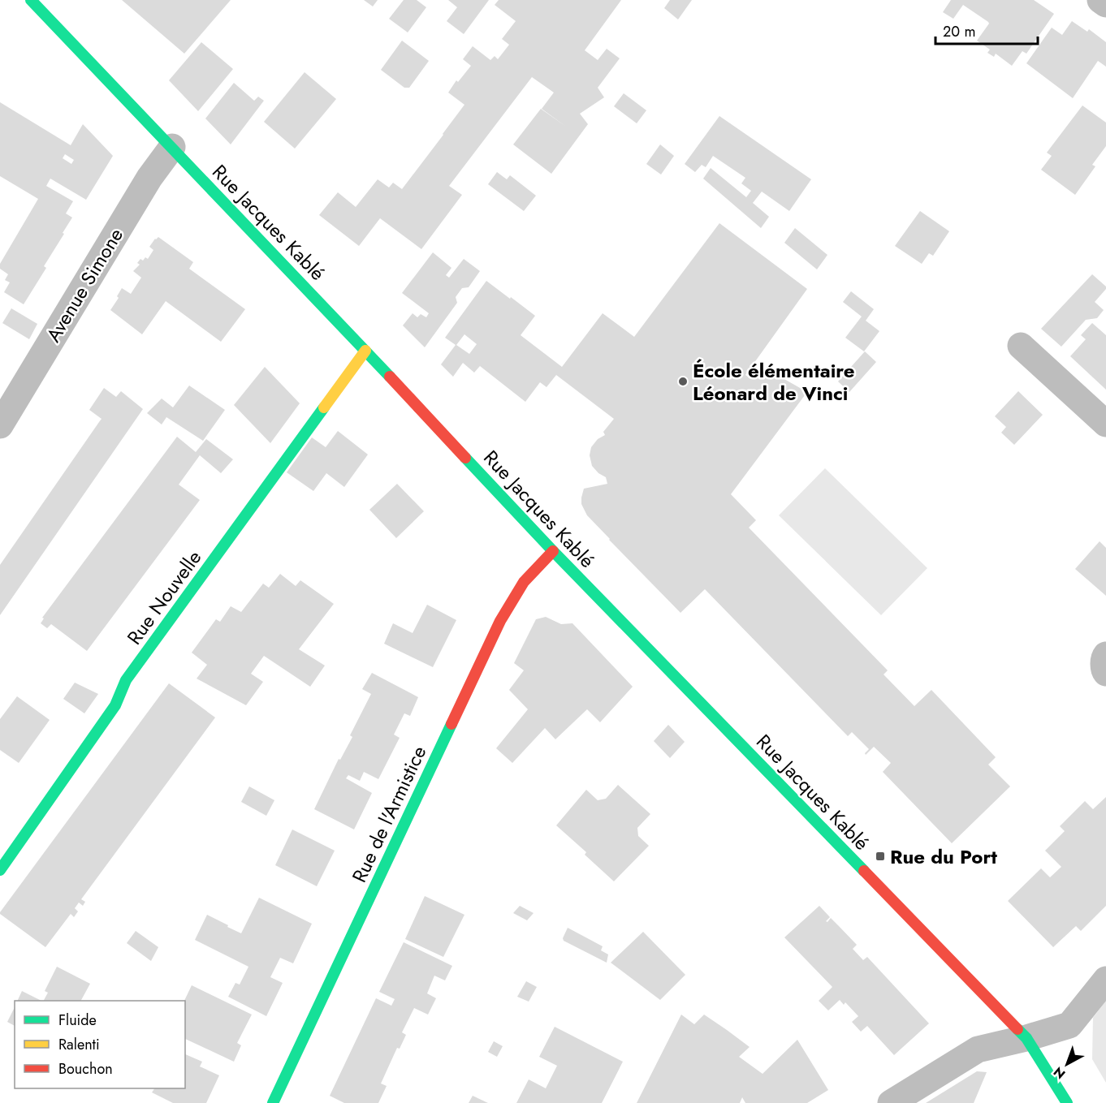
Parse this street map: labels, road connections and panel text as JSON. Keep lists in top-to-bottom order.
{
  "streets": {
    "main road": ["Rue Jacques Kablé", "Rue Nouvelle", "Rue de l'Armistice"],
    "street": ["Avenue Simone"]
  },
  "crossings": [
    ["Rue Jacques Kablé", "Avenue Simone"],
    ["Rue Jacques Kablé", "Rue Nouvelle"],
    ["Rue Jacques Kablé", "Rue de l'Armistice"]
  ],
  "places": {
    "other": ["École élémentaire Léonard de Vinci"],
    "transit": ["Rue du Port"]
  },
  "legend": ["Fluide", "Ralenti", "Bouchon"],
  "scale_bar": "20 m",
  "north": "bottom left"
}
